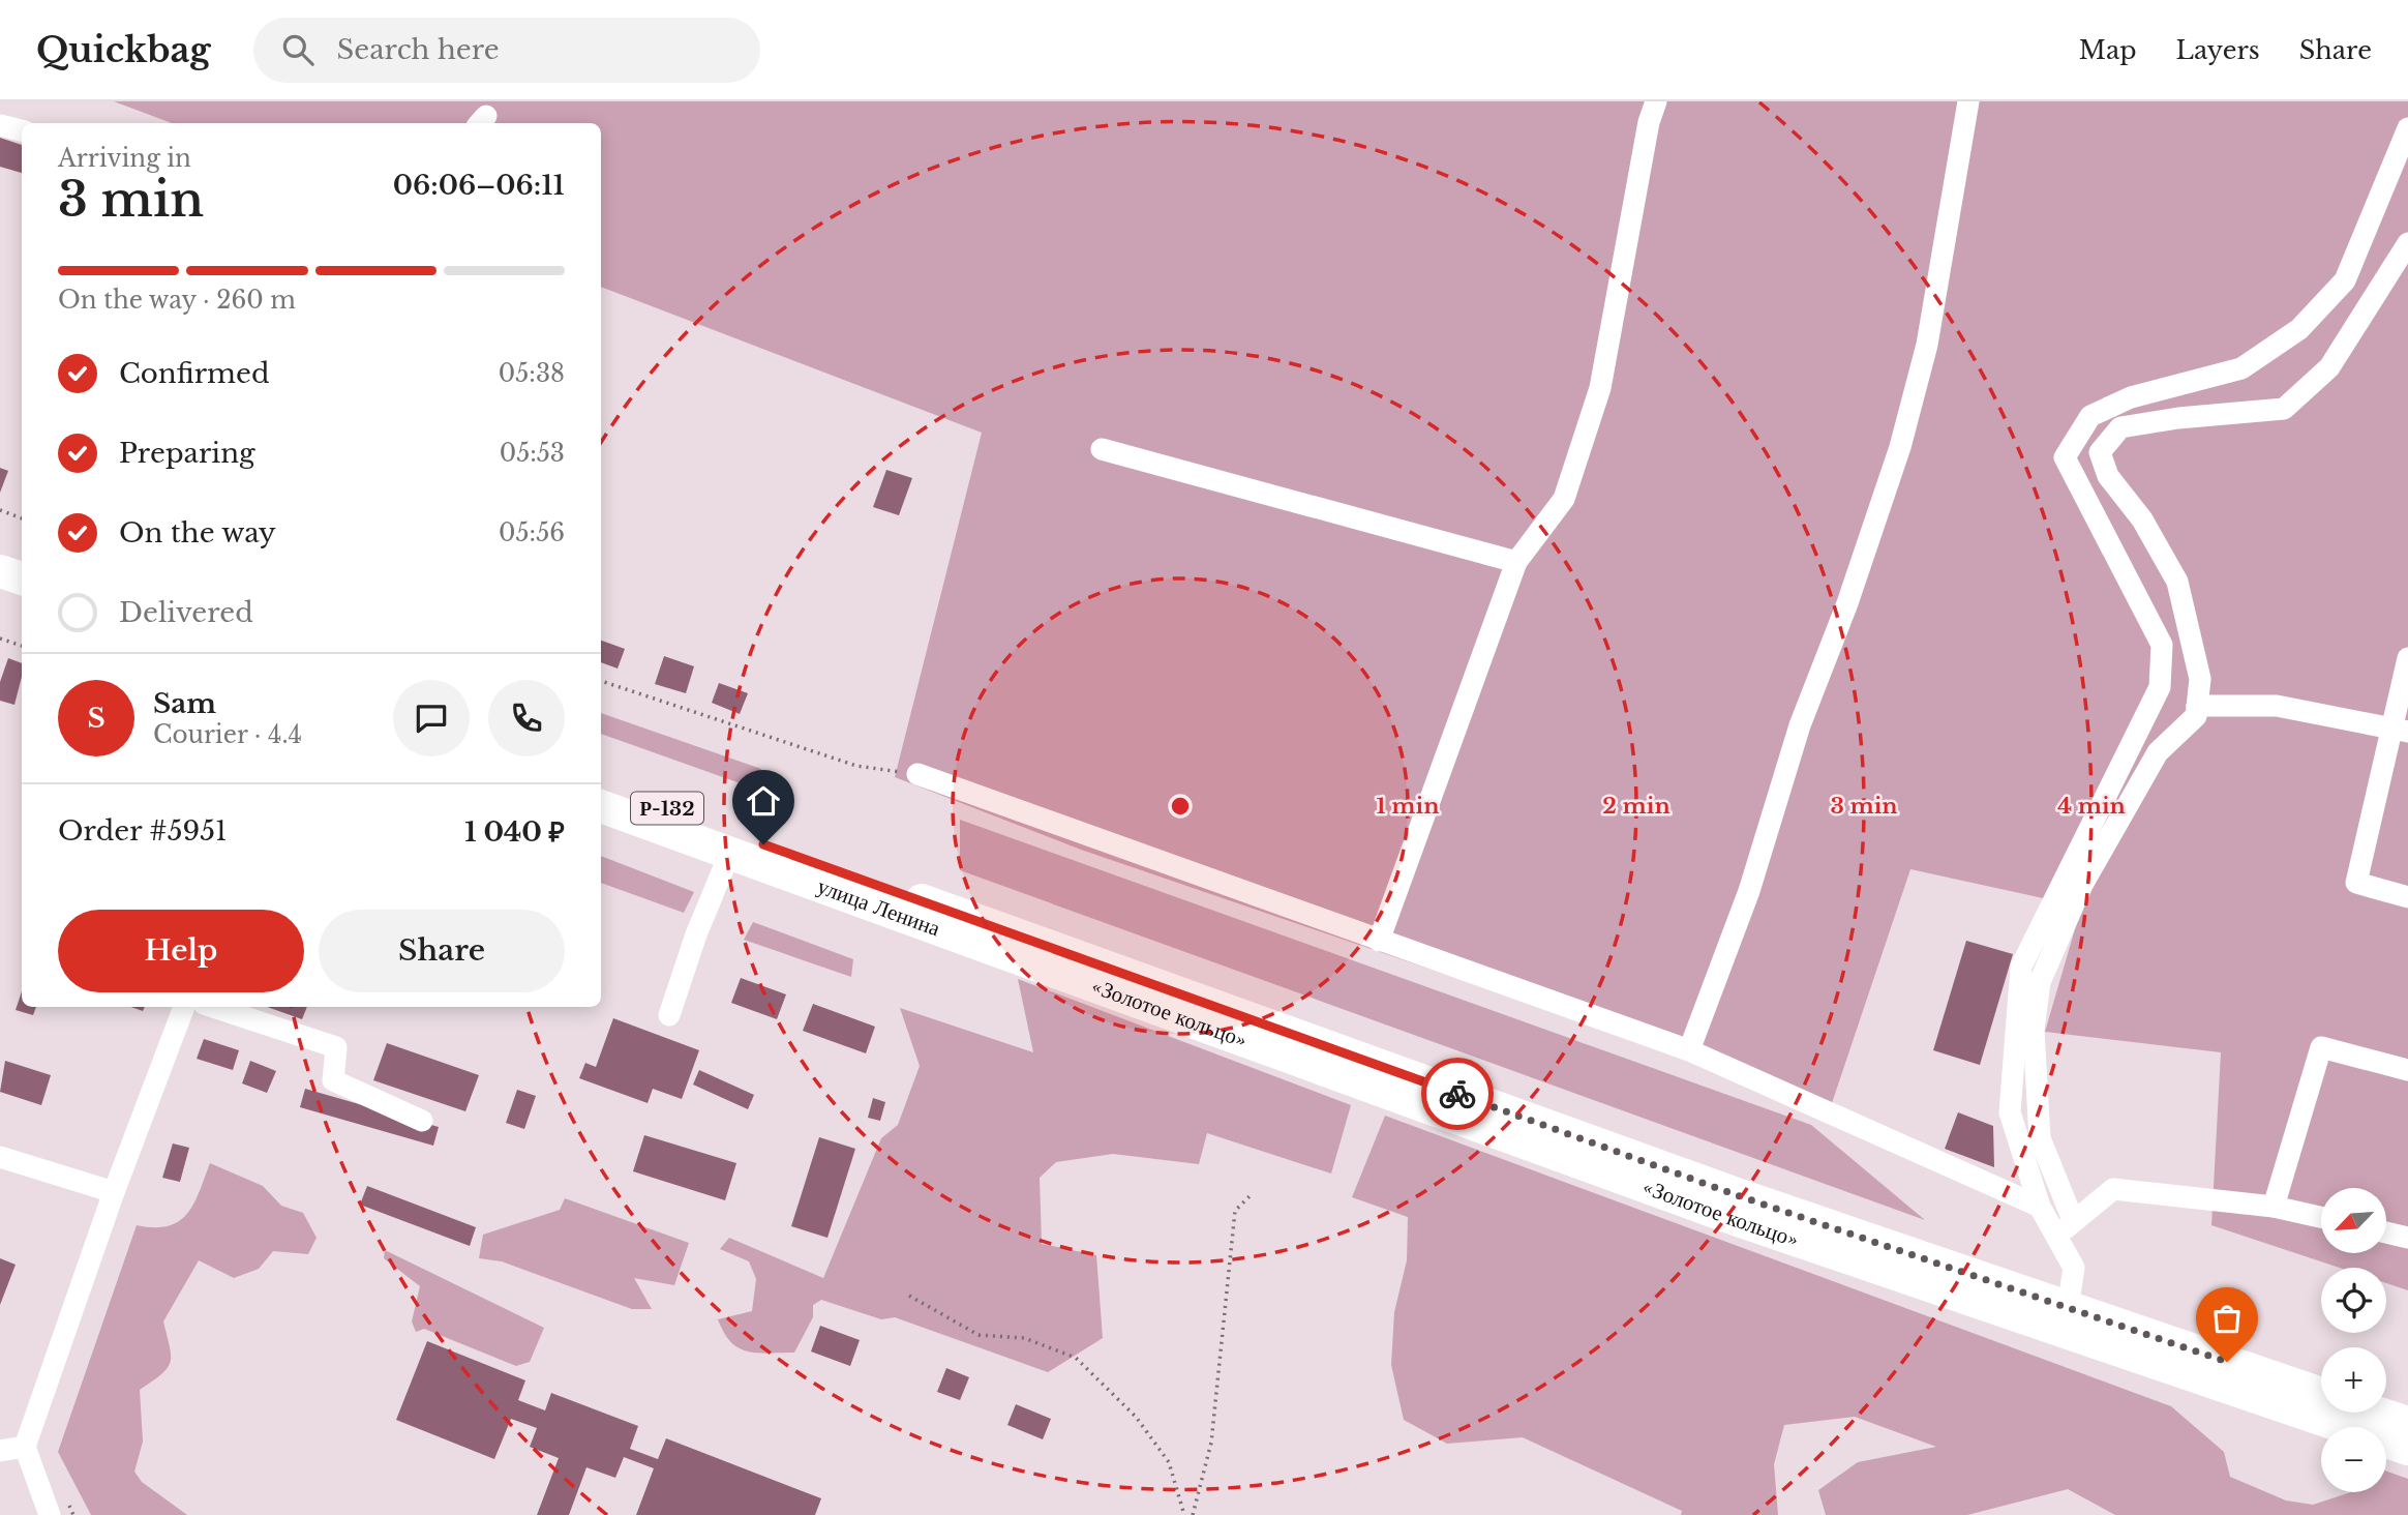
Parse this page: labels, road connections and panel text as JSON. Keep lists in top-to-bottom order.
{
  "streets": {
    "highway": ["Р-132", "улица Ленина", "«Золотое кольцо»"]
  },
  "crossings": [
    ["улица Ленина", "«Золотое кольцо»"]
  ],
  "north": "bottom left",
  "page": {
    "header": "Quickbag",
    "search": "Search here",
    "nav": ["Map", "Layers", "Share"],
    "heading": ["3 min", "Arriving in", "06:06–06:11"],
    "panel": [
      "Sam",
      "Courier · 4.4",
      "Order #5951",
      "1 040 ₽"
    ],
    "bar": "On the way · 260 m",
    "list": [
      ["Confirmed", "05:38"],
      ["Preparing", "05:53"],
      ["On the way", "05:56"],
      "Delivered"
    ],
    "round": "S",
    "buttons": ["Help", "Share"],
    "map_buttons": ["+", "−"]
  },
  "rings": [
    "1 min",
    "2 min",
    "3 min",
    "4 min"
  ]
}
